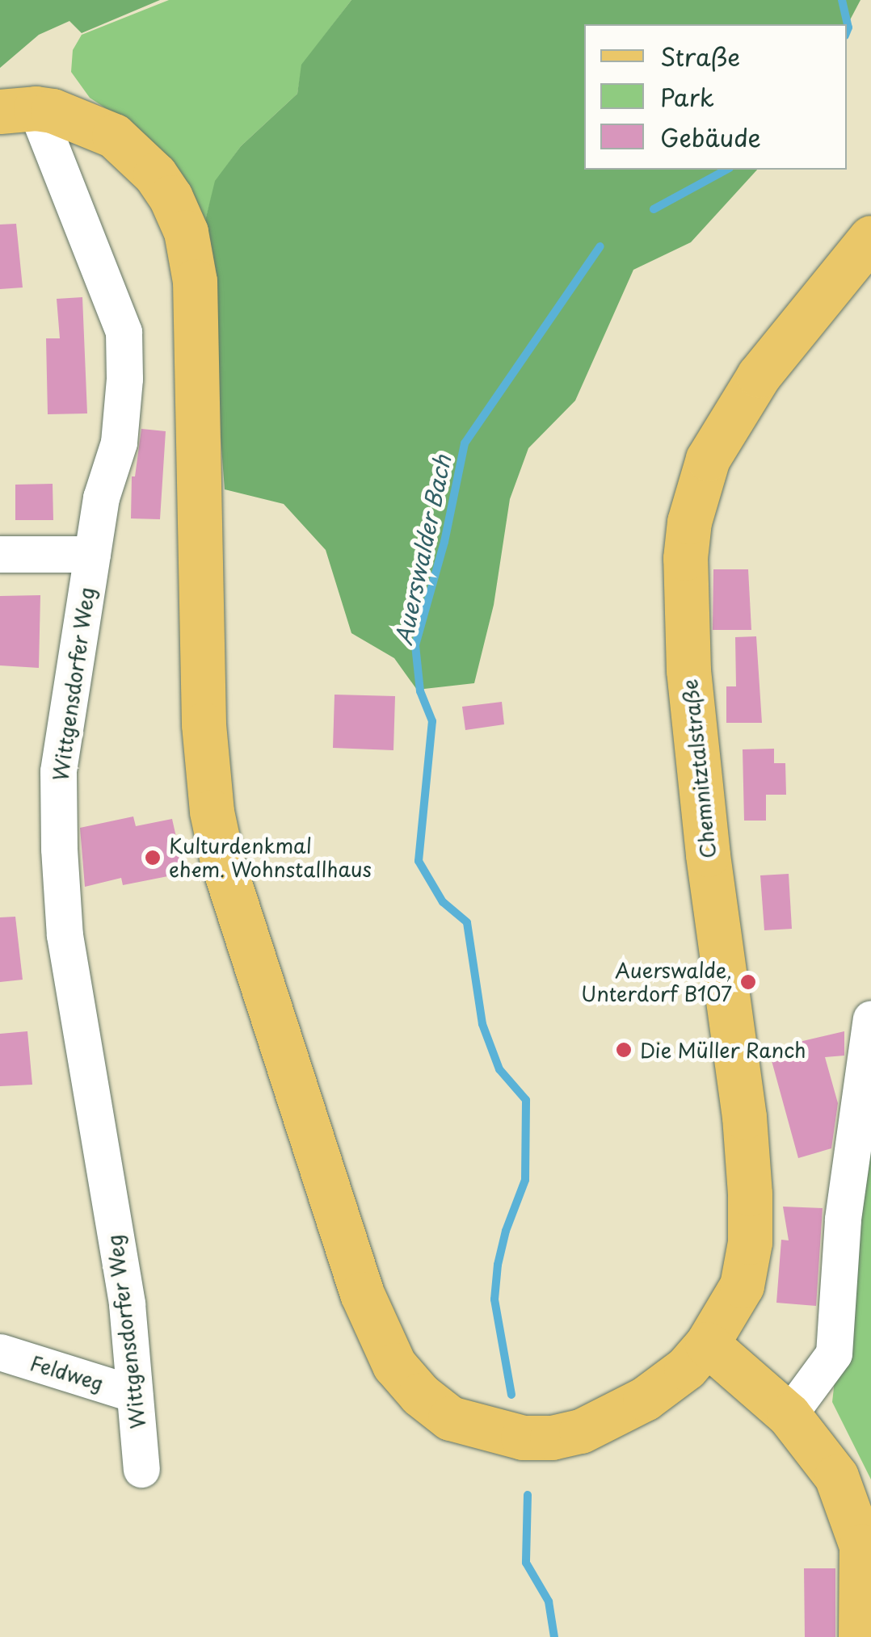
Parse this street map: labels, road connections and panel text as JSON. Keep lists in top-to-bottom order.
{
  "streets": {
    "main road": ["Chemnitztalstraße"],
    "street": ["Wittgensdorfer Weg", "Feldweg"]
  },
  "crossings": [
    ["Wittgensdorfer Weg", "Chemnitztalstraße"],
    ["Wittgensdorfer Weg", "Feldweg"]
  ],
  "water": ["Auerswalder Bach"],
  "places": ["Kulturdenkmal ehem. Wohnstallhaus", "Auerswalde, Unterdorf B107", "Die Müller Ranch"],
  "legend": ["Straße", "Park", "Gebäude"]
}
